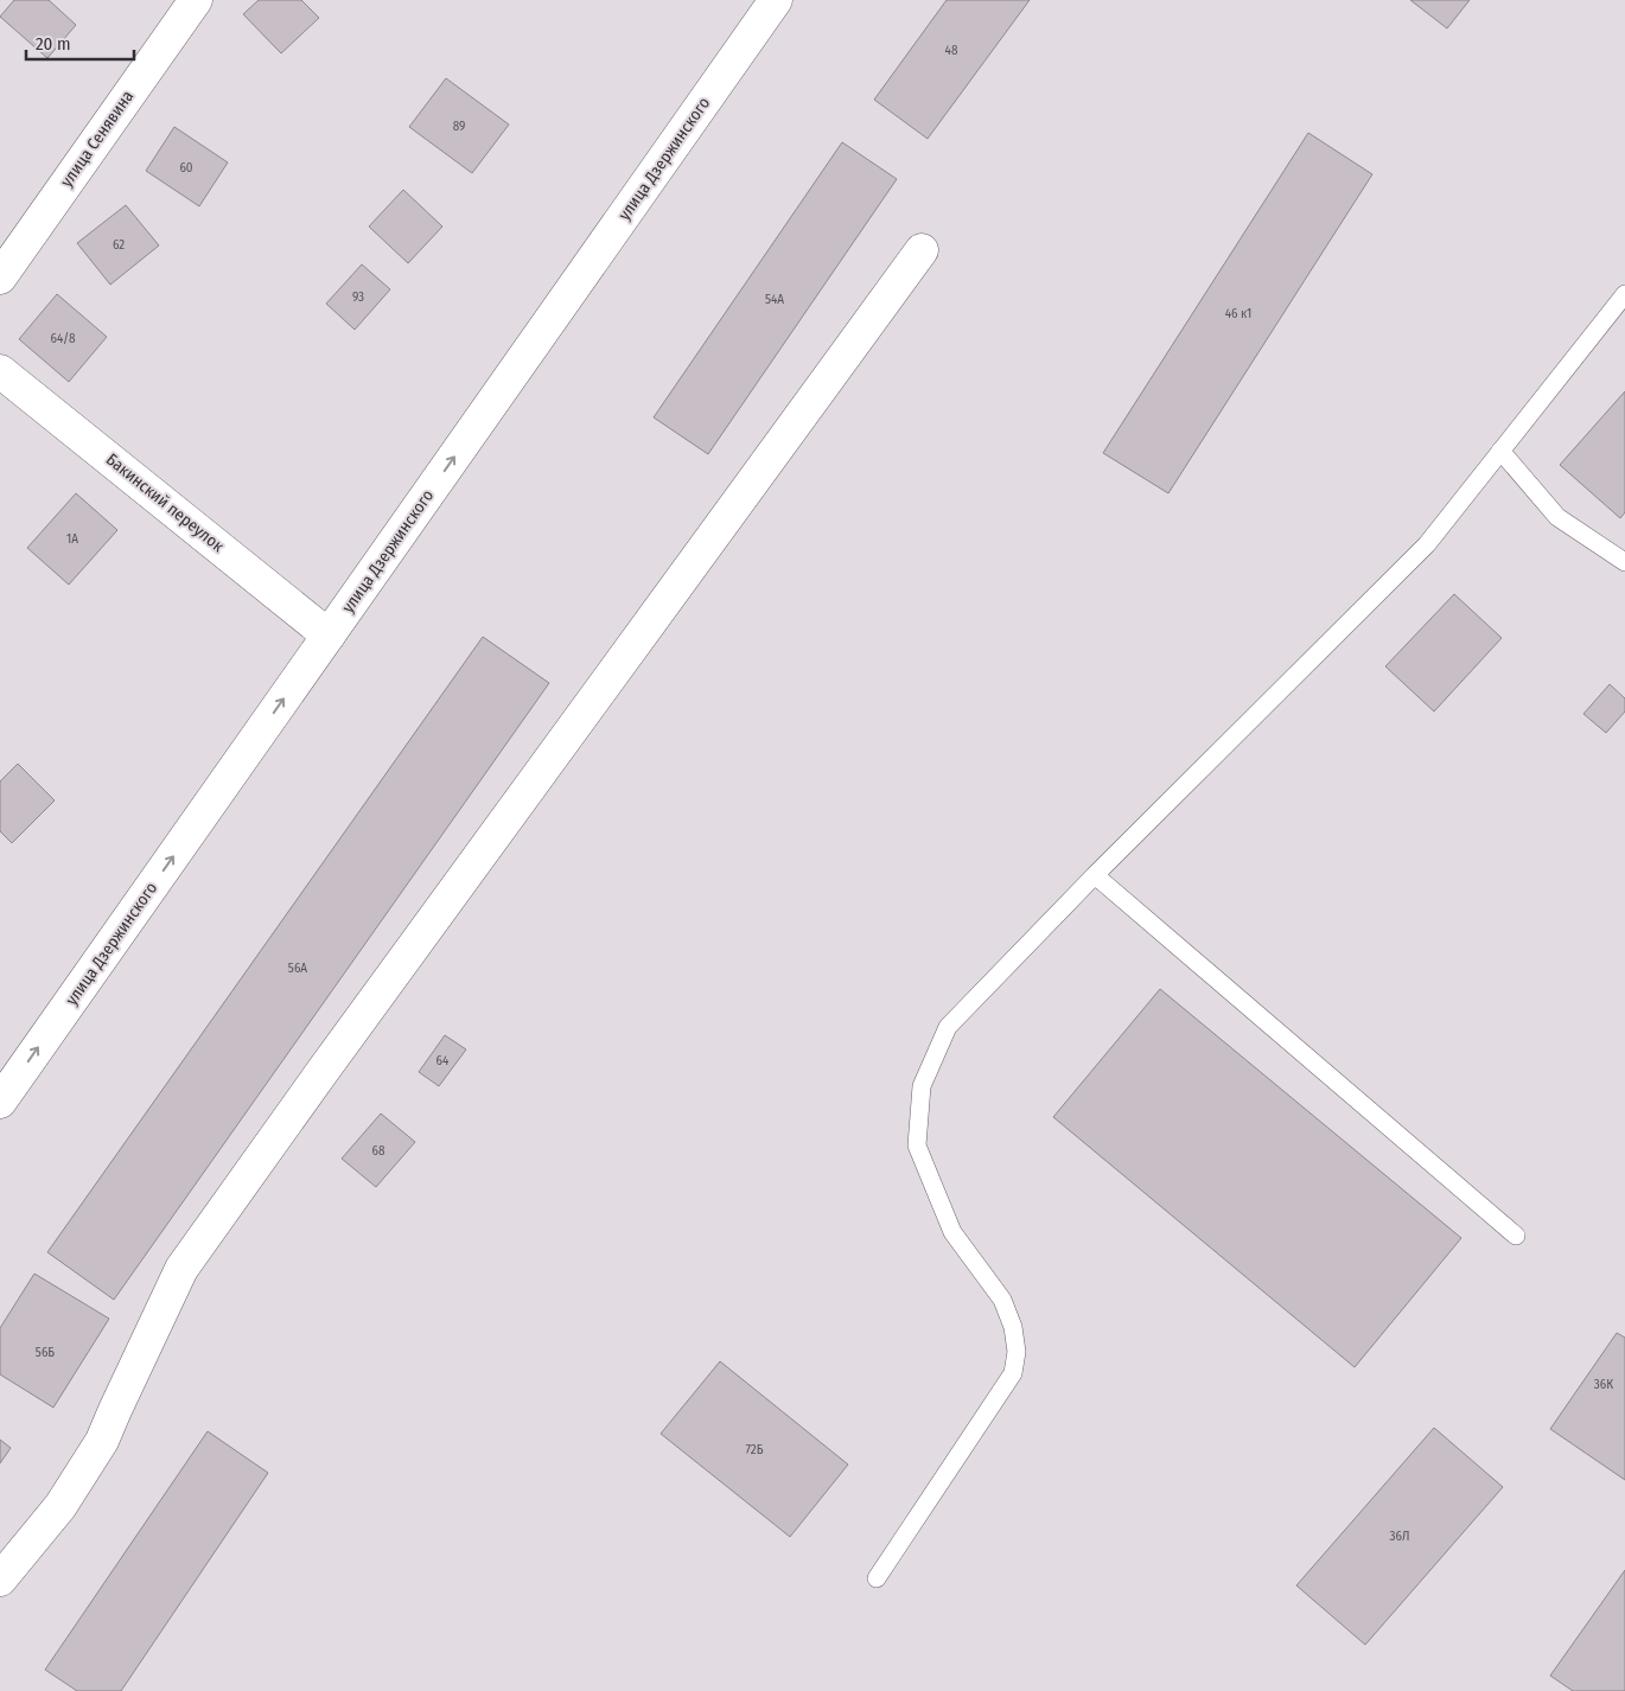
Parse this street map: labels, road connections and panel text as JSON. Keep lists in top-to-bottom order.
{
  "streets": {
    "street": ["улица Сенявина", "улица Дзержинского", "Бакинский переулок"]
  },
  "crossings": [
    ["улица Дзержинского", "Бакинский переулок"]
  ],
  "house_numbers": [
    "48",
    "89",
    "60",
    "62",
    "93",
    "54А",
    "46 к1",
    "64/8",
    "1А",
    "56А",
    "64",
    "68",
    "56Б",
    "36К",
    "72Б",
    "36Л"
  ],
  "scale_bar": "20 m"
}
